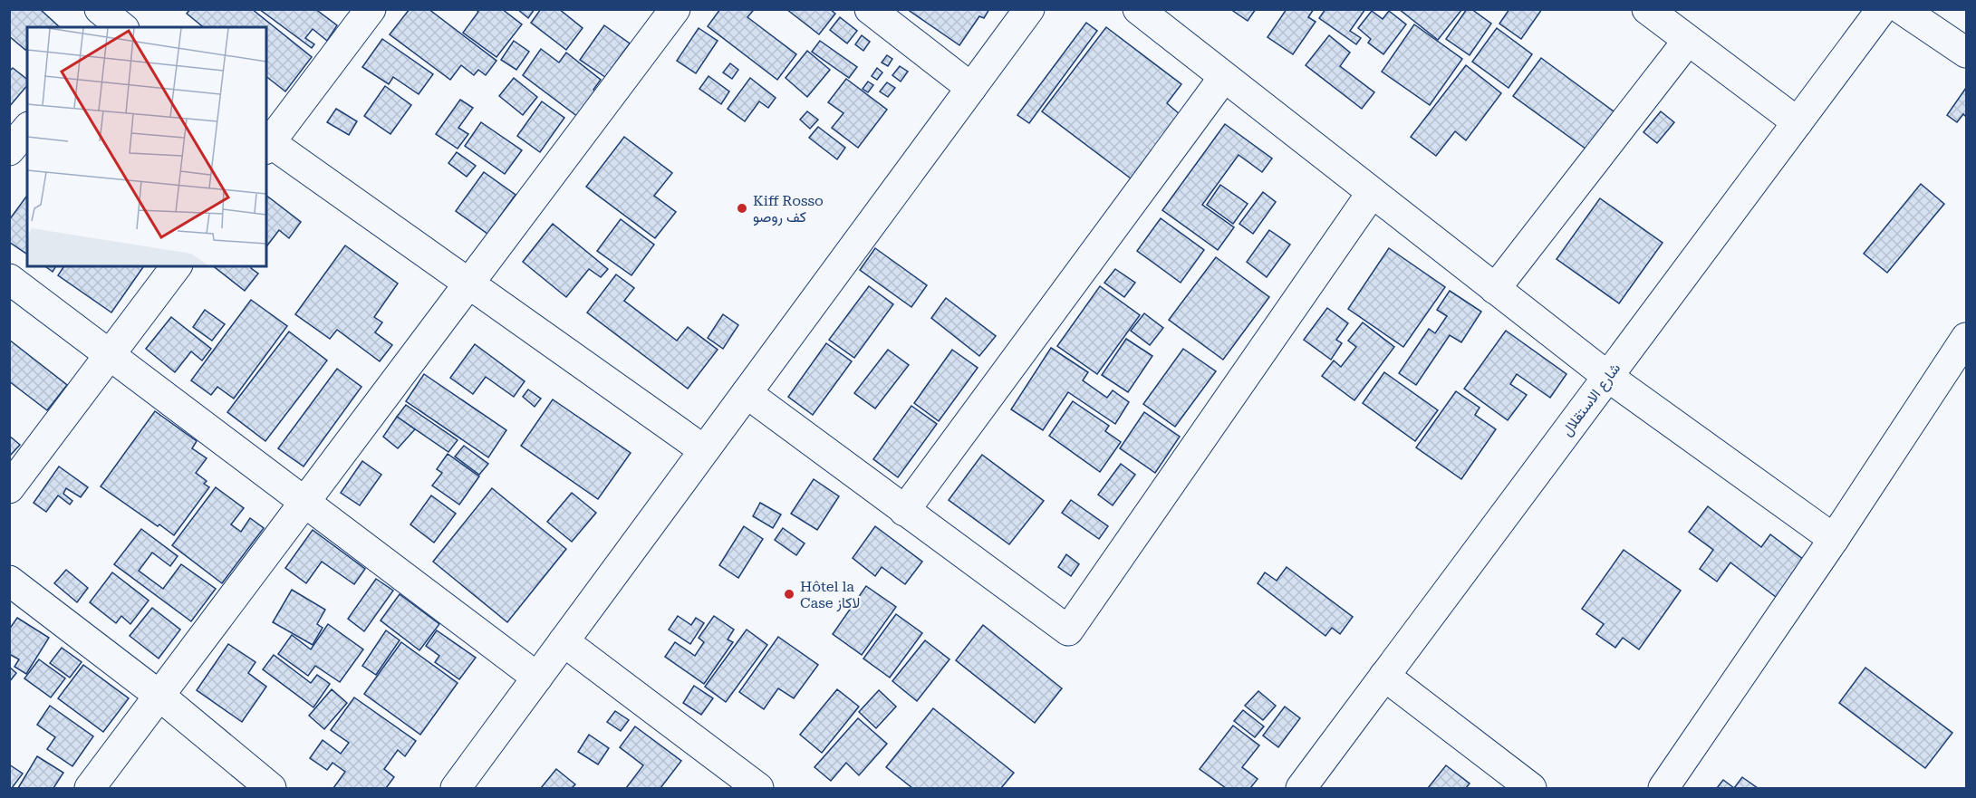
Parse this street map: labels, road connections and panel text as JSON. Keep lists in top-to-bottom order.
{
  "streets": {
    "main road": ["شارع الاستقلال"]
  },
  "places": ["Kiff Rosso كف روصو", "Hôtel la Case لاكاز"]
}
